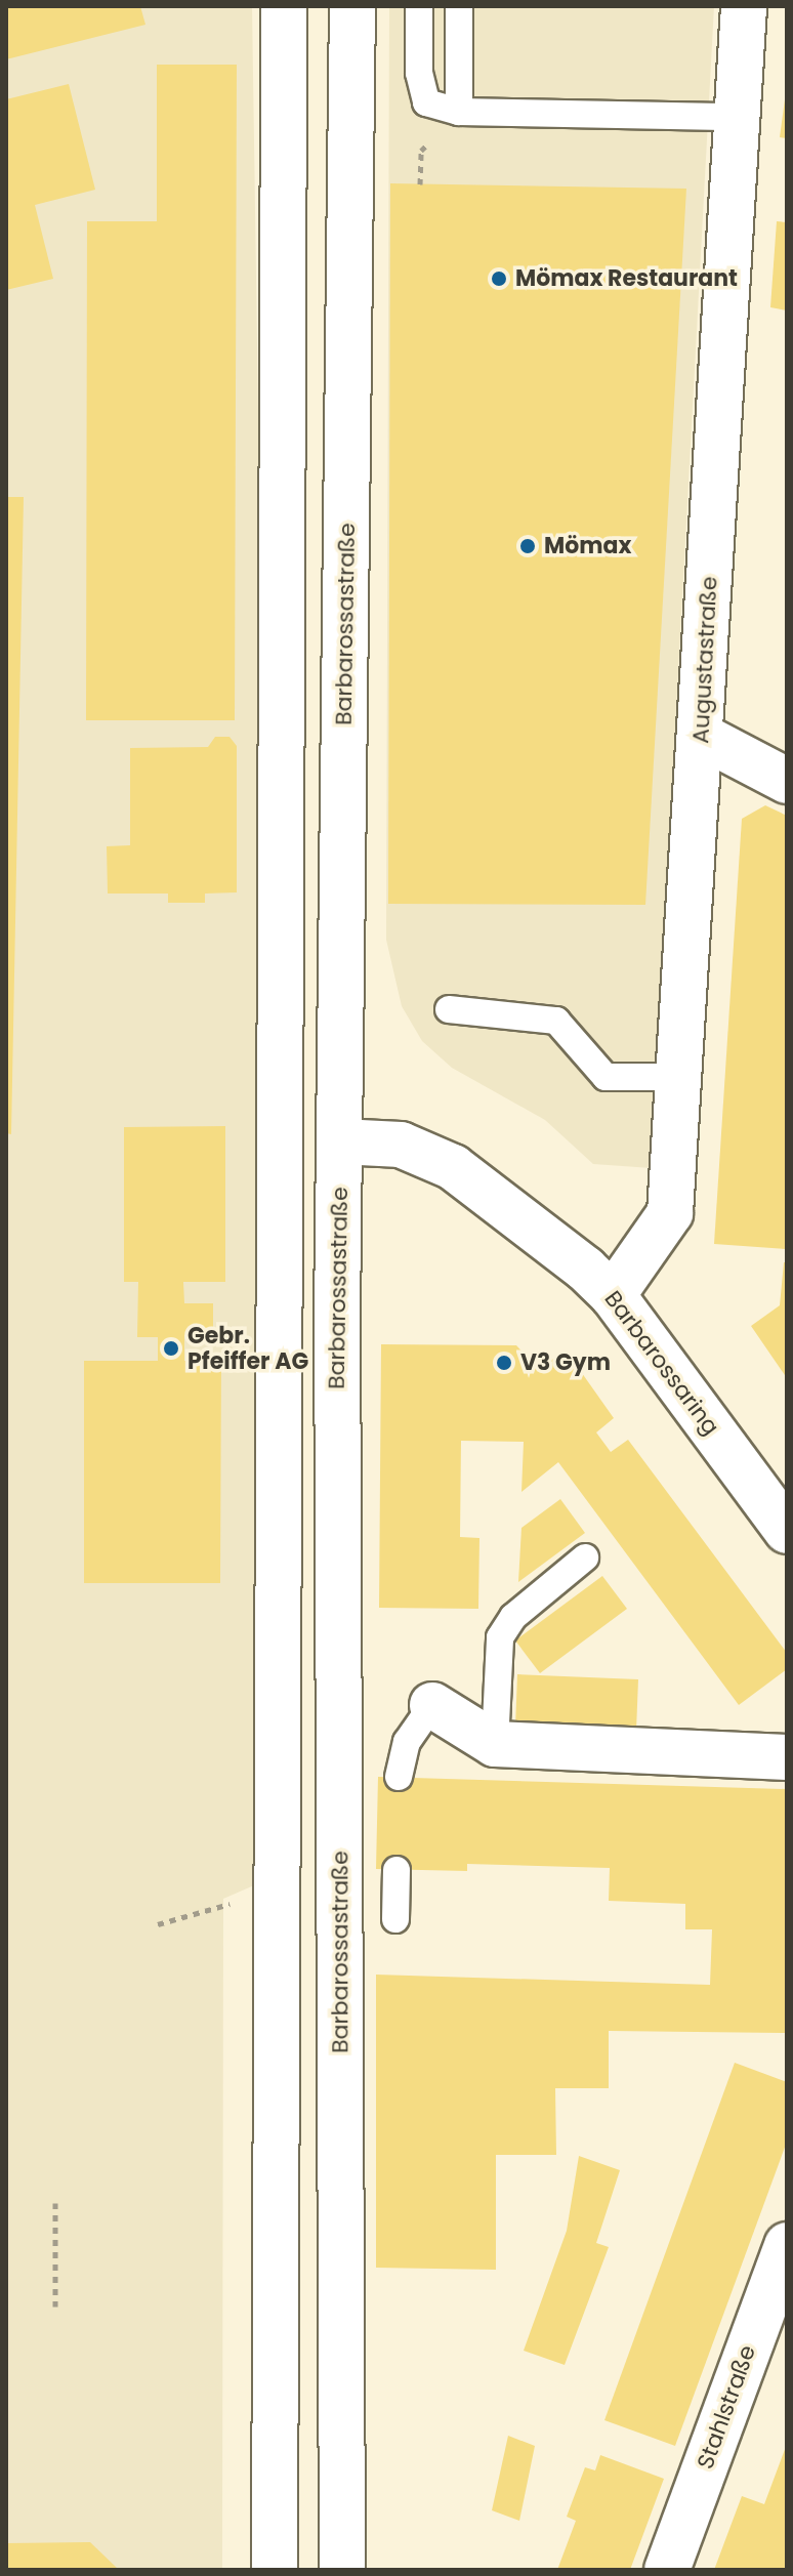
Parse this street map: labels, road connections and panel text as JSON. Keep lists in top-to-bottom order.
{
  "streets": {
    "main road": [
      "Barbarossastraße",
      "Augustastraße",
      "Barbarossaring",
      "Stahlstraße"
    ]
  },
  "crossings": [
    ["Barbarossastraße", "Barbarossaring"],
    ["Augustastraße", "Barbarossaring"]
  ],
  "places": [
    "Mömax Restaurant",
    "Mömax",
    "Gebr. Pfeiffer AG",
    "V3 Gym"
  ]
}
